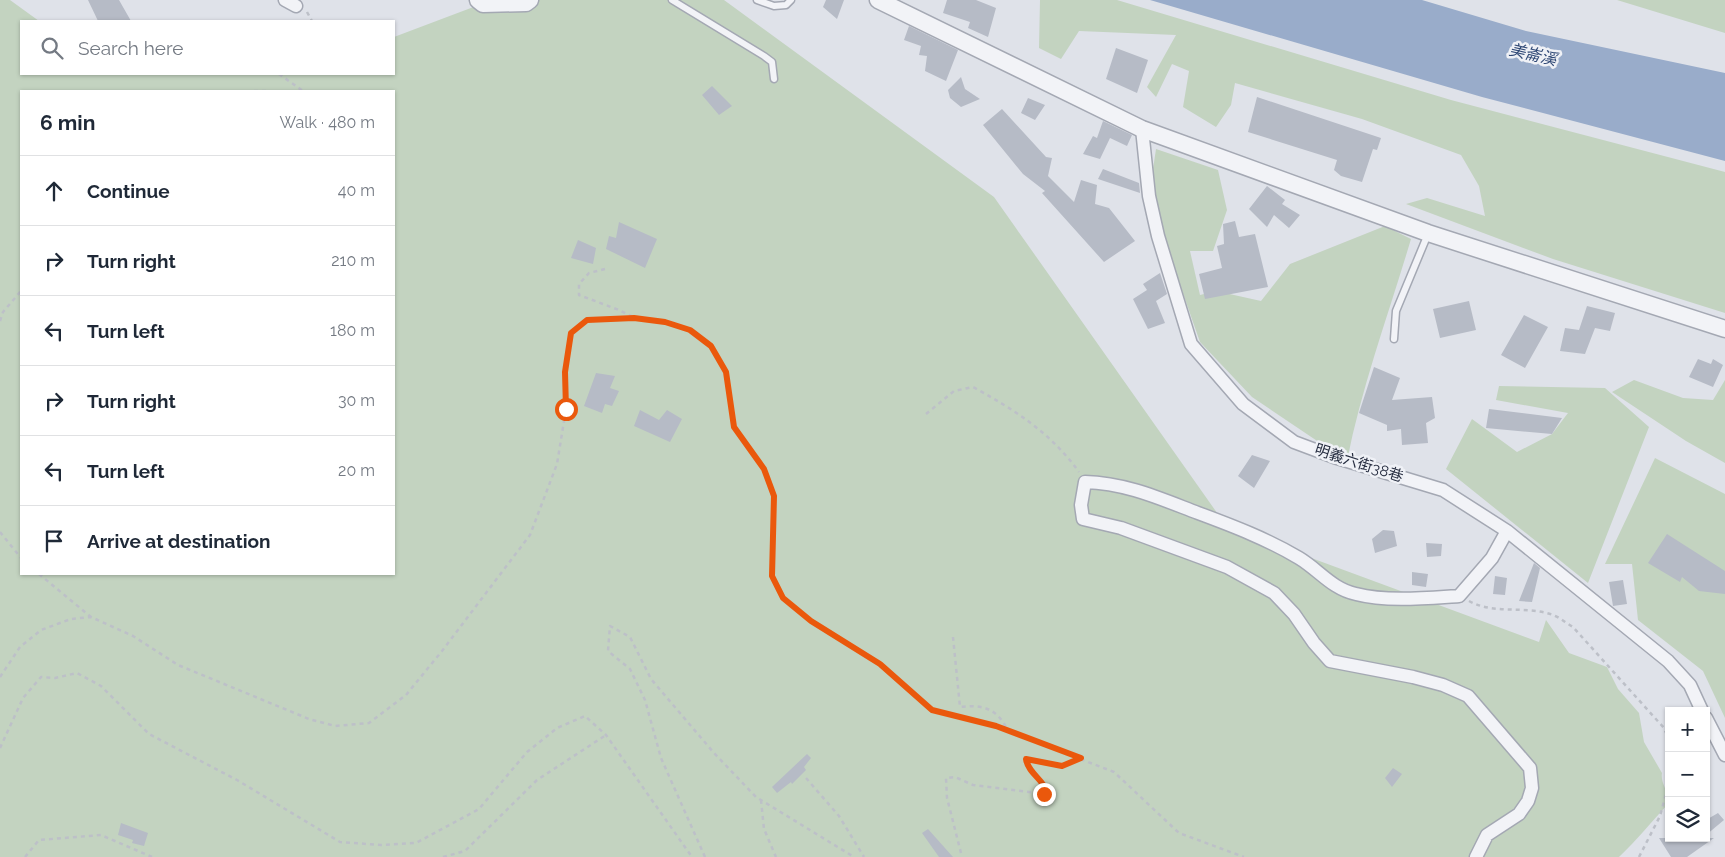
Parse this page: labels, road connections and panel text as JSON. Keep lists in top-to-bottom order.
{
  "streets": {
    "street": ["明義六街38巷"]
  },
  "water": ["美崙溪"],
  "page": {
    "search": "Search here",
    "heading": ["6 min", "Walk · 480 m"],
    "list": [
      ["Continue", "40 m"],
      ["Turn right", "210 m"],
      ["Turn left", "180 m"],
      ["Turn right", "30 m"],
      ["Turn left", "20 m"],
      "Arrive at destination"
    ],
    "map_buttons": ["+", "−"]
  }
}
